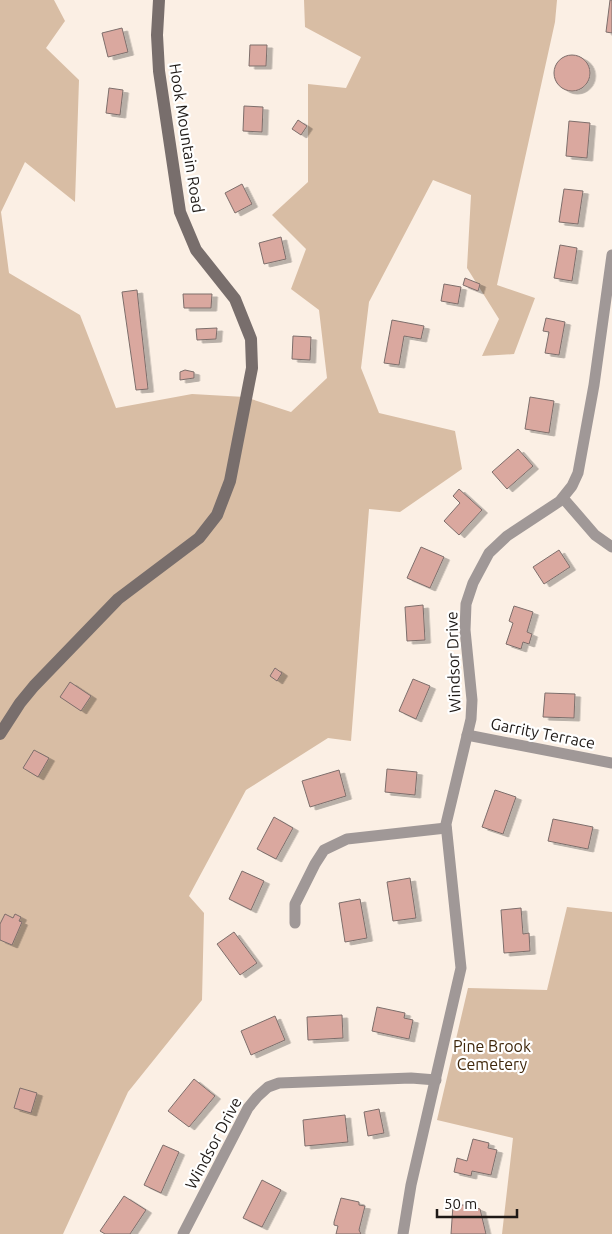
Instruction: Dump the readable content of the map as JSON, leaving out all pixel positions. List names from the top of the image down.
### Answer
{
  "streets": {
    "street": ["Hook Mountain Road", "Windsor Drive", "Garrity Terrace"]
  },
  "crossings": [
    ["Windsor Drive", "Garrity Terrace"]
  ],
  "parks": ["Pine Brook Cemetery"],
  "scale_bar": "50 m"
}
